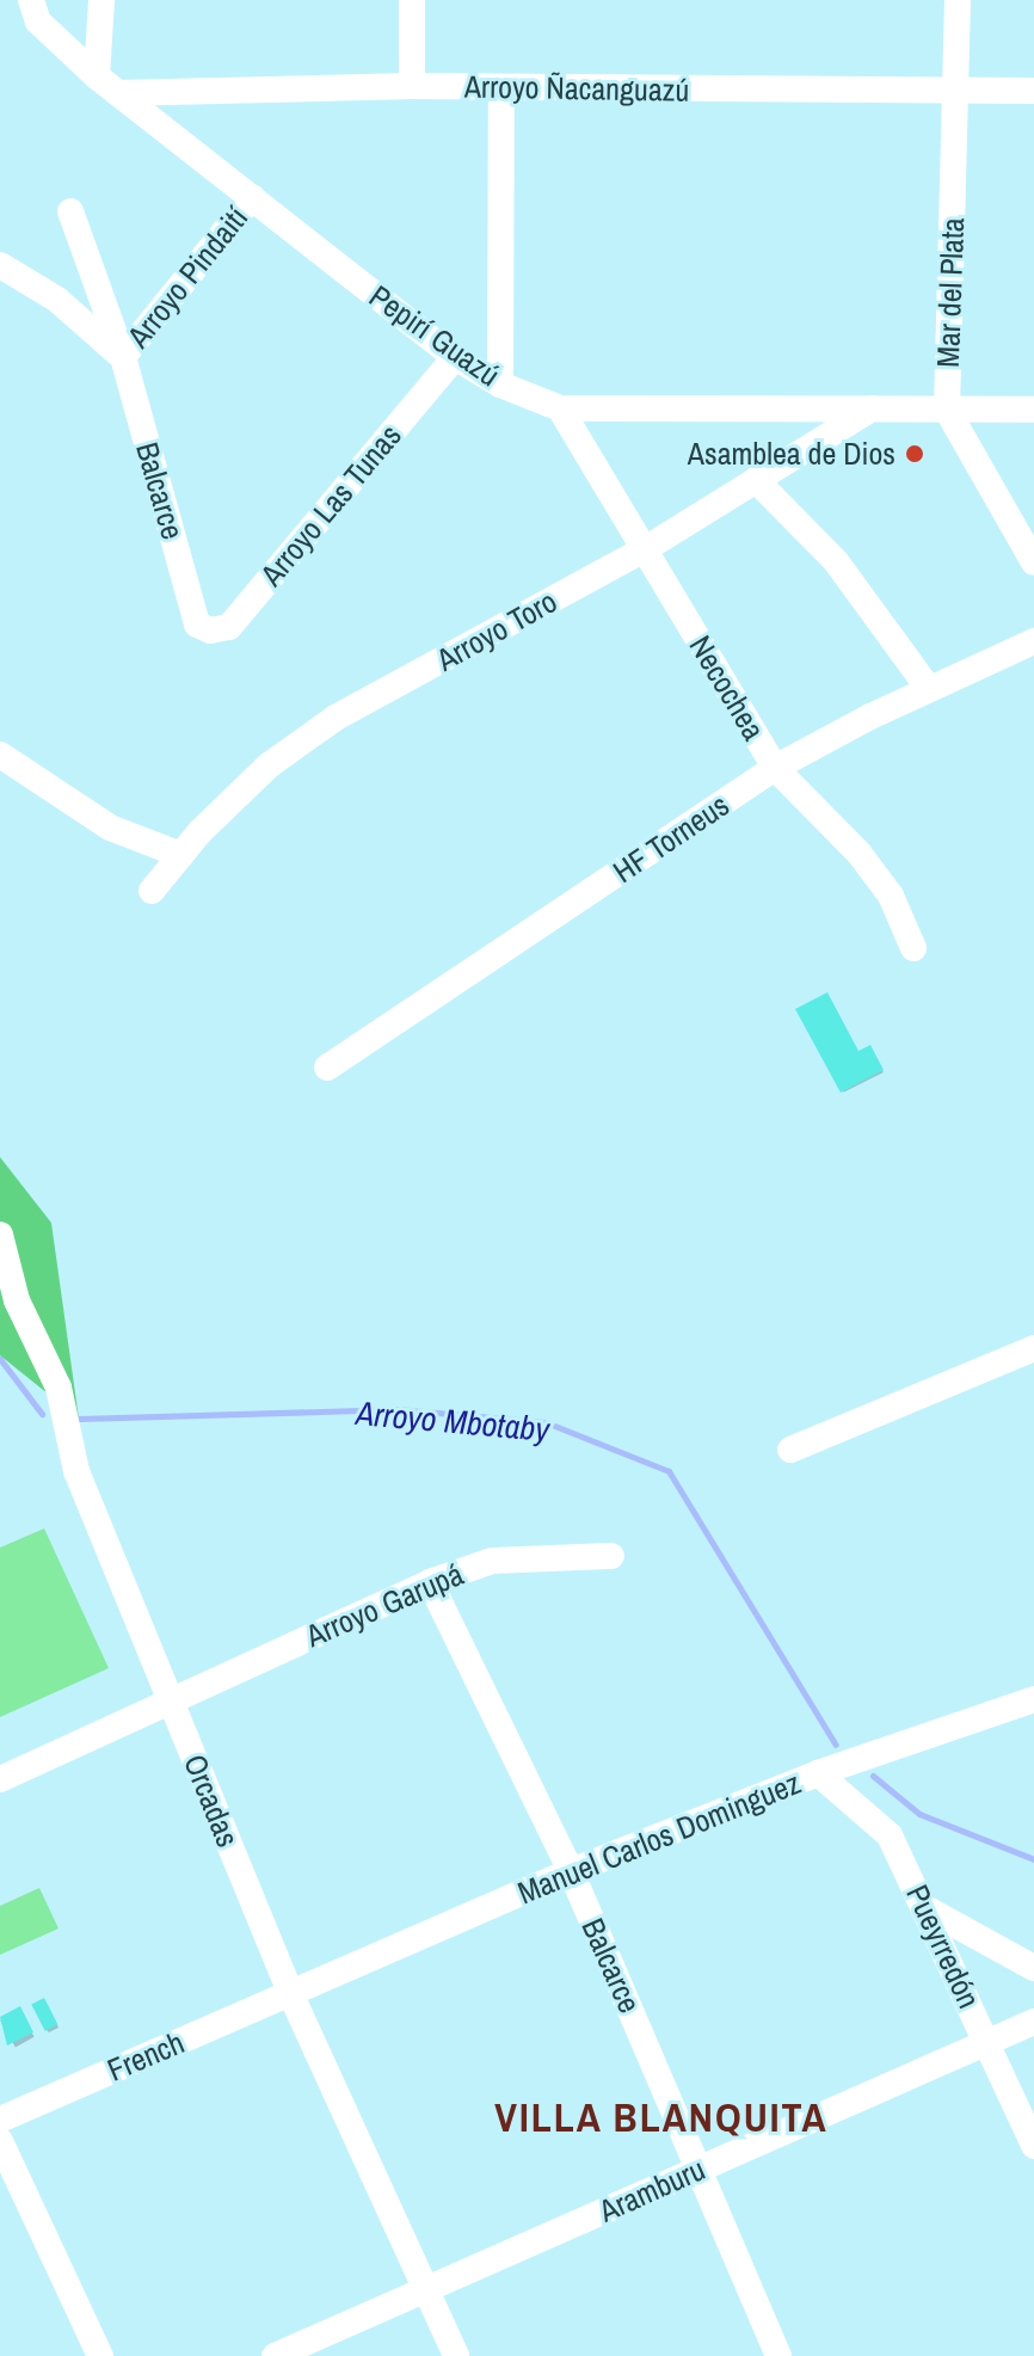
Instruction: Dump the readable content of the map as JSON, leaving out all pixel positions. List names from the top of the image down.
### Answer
{
  "streets": {
    "street": [
      "Arroyo Ñacanguazú",
      "Arroyo Pindaití",
      "Mar del Plata",
      "Pepirí Guazú",
      "Balcarce",
      "Arroyo Las Tunas",
      "Arroyo Toro",
      "Necochea",
      "HF Torneus",
      "Arroyo Garupá",
      "Orcadas",
      "Manuel Carlos Dominguez",
      "Pueyrredón",
      "French",
      "Aramburu"
    ]
  },
  "crossings": [
    ["Arroyo Ñacanguazú", "Mar del Plata"],
    ["Arroyo Ñacanguazú", "Pepirí Guazú"],
    ["Arroyo Pindaití", "Pepirí Guazú"],
    ["Arroyo Pindaití", "Balcarce"],
    ["Mar del Plata", "Pepirí Guazú"],
    ["Pepirí Guazú", "Arroyo Las Tunas"],
    ["Pepirí Guazú", "Arroyo Toro"],
    ["Pepirí Guazú", "Necochea"],
    ["Balcarce", "Arroyo Las Tunas"],
    ["Balcarce", "Arroyo Garupá"],
    ["Balcarce", "Manuel Carlos Dominguez"],
    ["Balcarce", "Aramburu"],
    ["Arroyo Toro", "Necochea"],
    ["Necochea", "HF Torneus"],
    ["Arroyo Garupá", "Orcadas"],
    ["Orcadas", "Manuel Carlos Dominguez"],
    ["Orcadas", "French"],
    ["Orcadas", "Aramburu"],
    ["Manuel Carlos Dominguez", "Pueyrredón"],
    ["Manuel Carlos Dominguez", "French"],
    ["Pueyrredón", "Aramburu"]
  ],
  "districts": ["VILLA BLANQUITA"],
  "water": ["Arroyo Mbotaby"],
  "places": ["Asamblea de Dios"]
}
